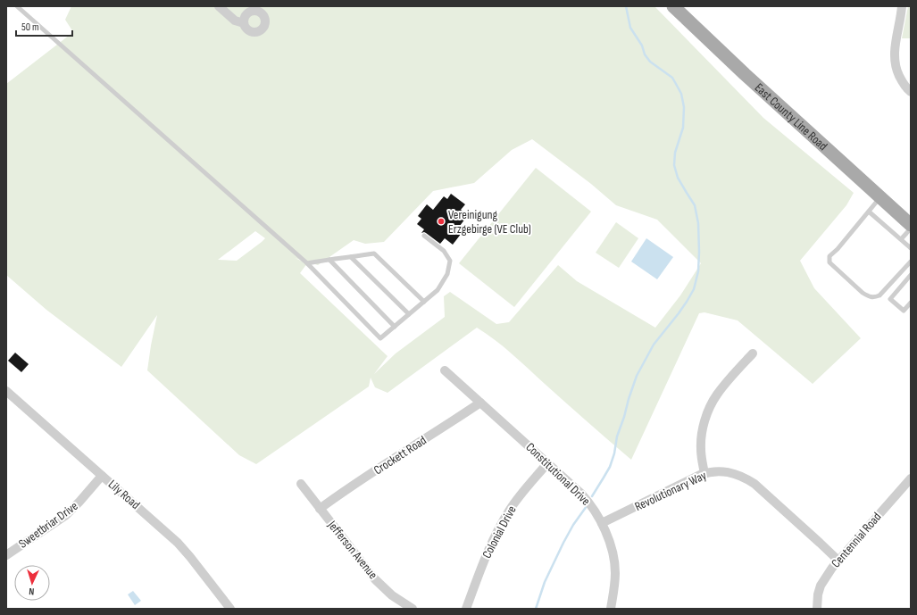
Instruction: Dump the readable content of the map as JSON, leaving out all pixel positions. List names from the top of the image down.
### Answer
{
  "streets": {
    "main road": ["East County Line Road"],
    "street": [
      "Crockett Road",
      "Constitutional Drive",
      "Revolutionary Way",
      "Lily Road",
      "Sweetbriar Drive",
      "Colonial Drive",
      "Centennial Road",
      "Jefferson Avenue"
    ]
  },
  "crossings": [
    ["Crockett Road", "Constitutional Drive"],
    ["Crockett Road", "Jefferson Avenue"],
    ["Constitutional Drive", "Revolutionary Way"],
    ["Constitutional Drive", "Colonial Drive"],
    ["Revolutionary Way", "Centennial Road"],
    ["Lily Road", "Sweetbriar Drive"]
  ],
  "places": ["Vereinigung Erzgebirge (VE Club)"],
  "scale_bar": "50 m",
  "north": "bottom"
}
